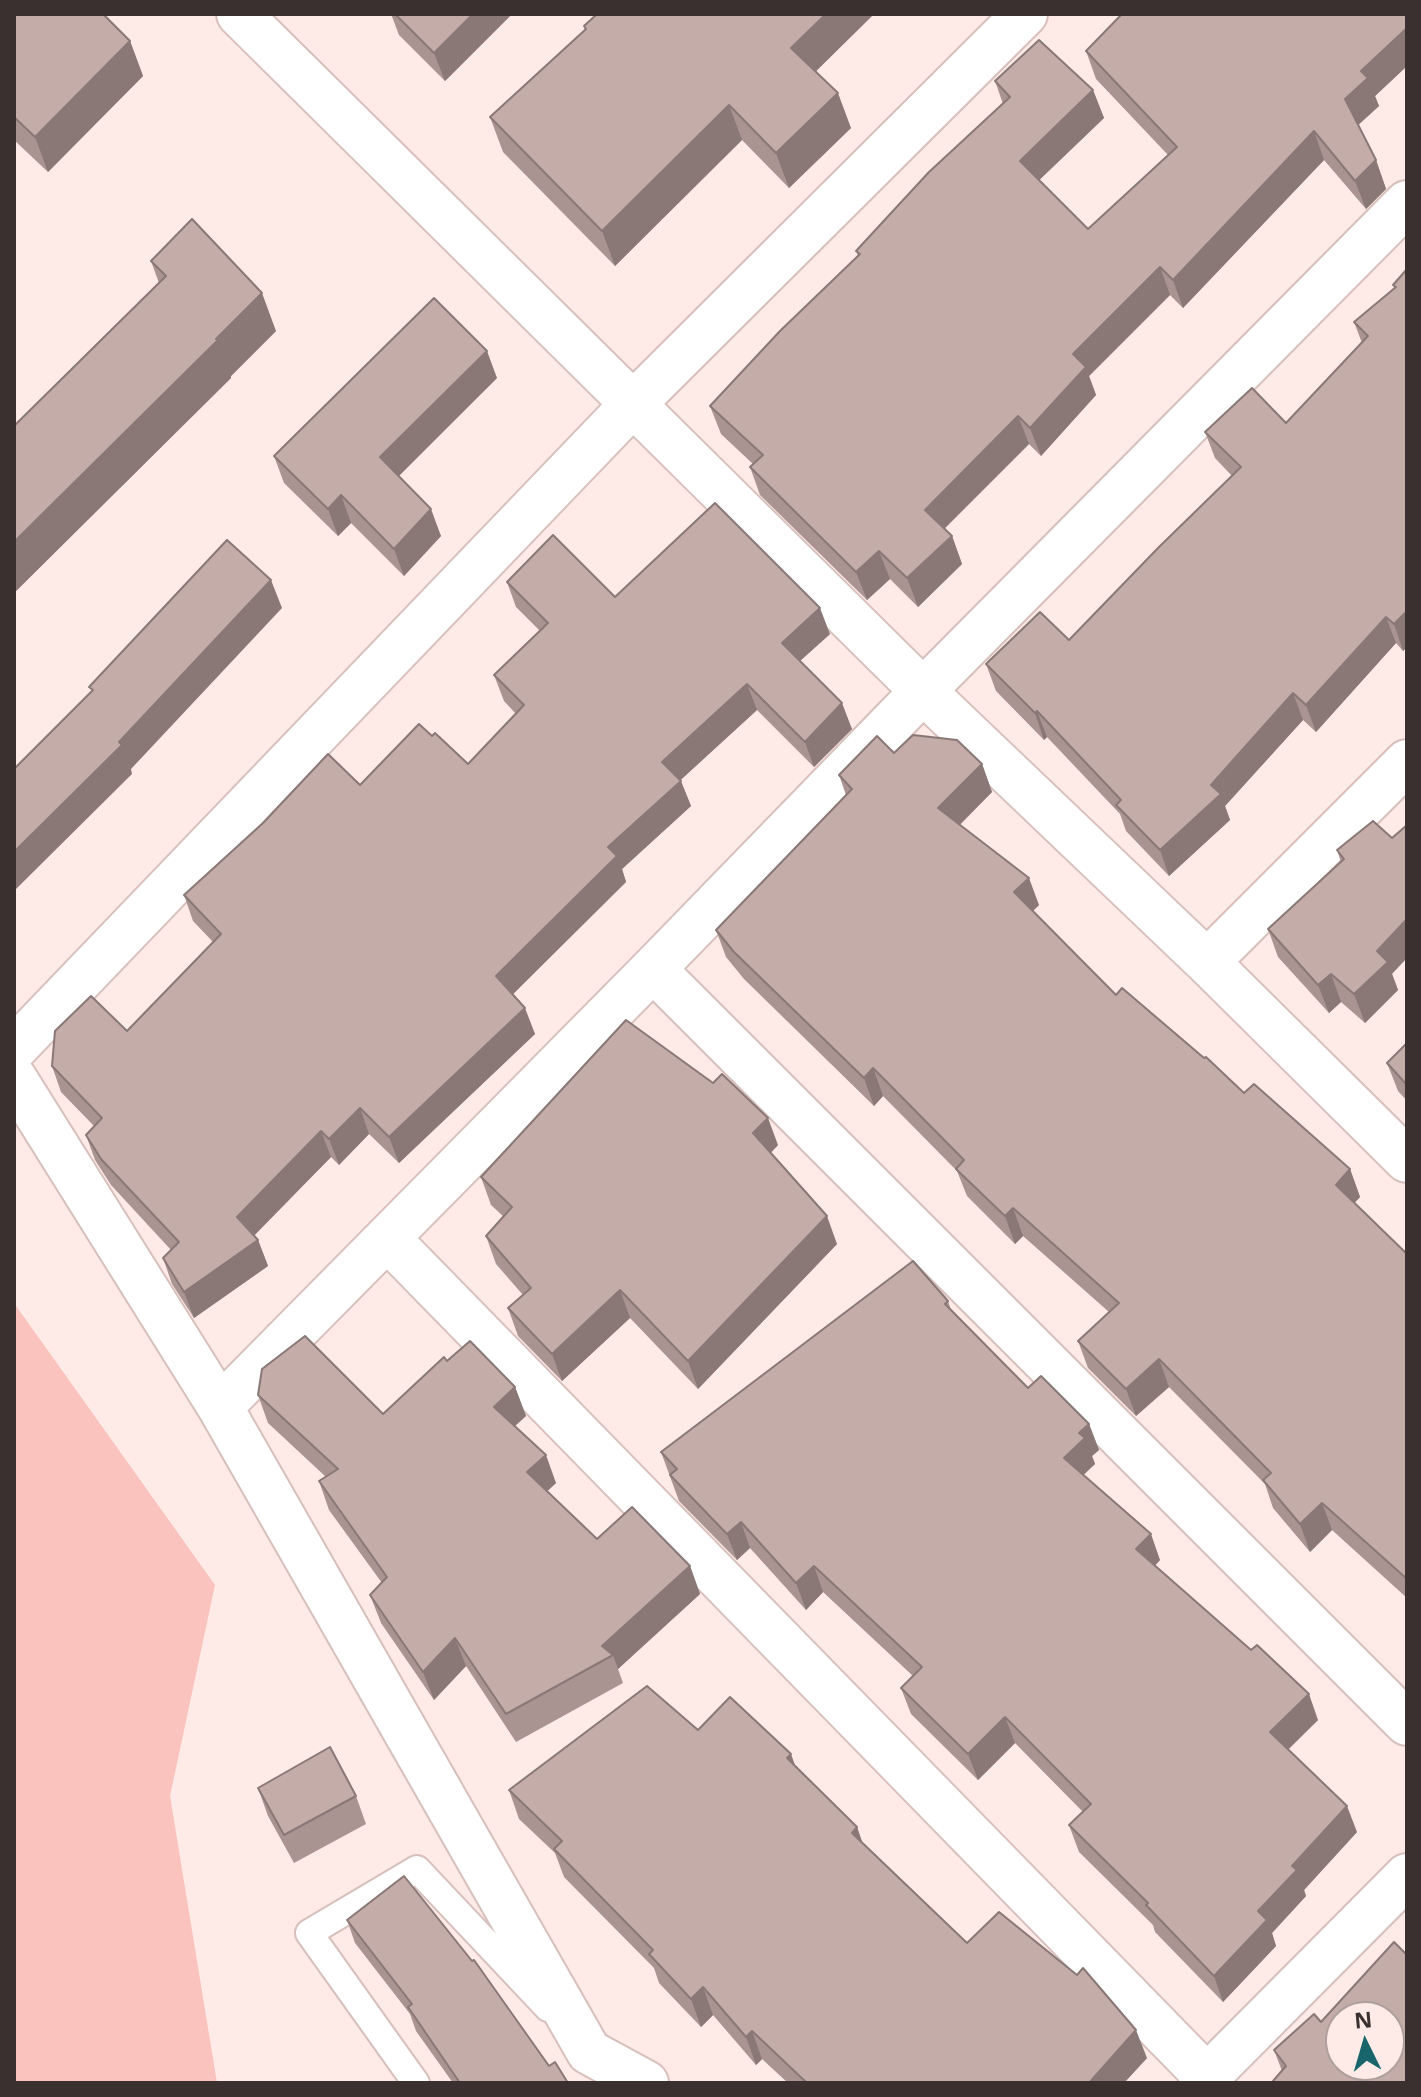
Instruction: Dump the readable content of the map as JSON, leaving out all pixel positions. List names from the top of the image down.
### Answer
{
  "north": "top"
}
